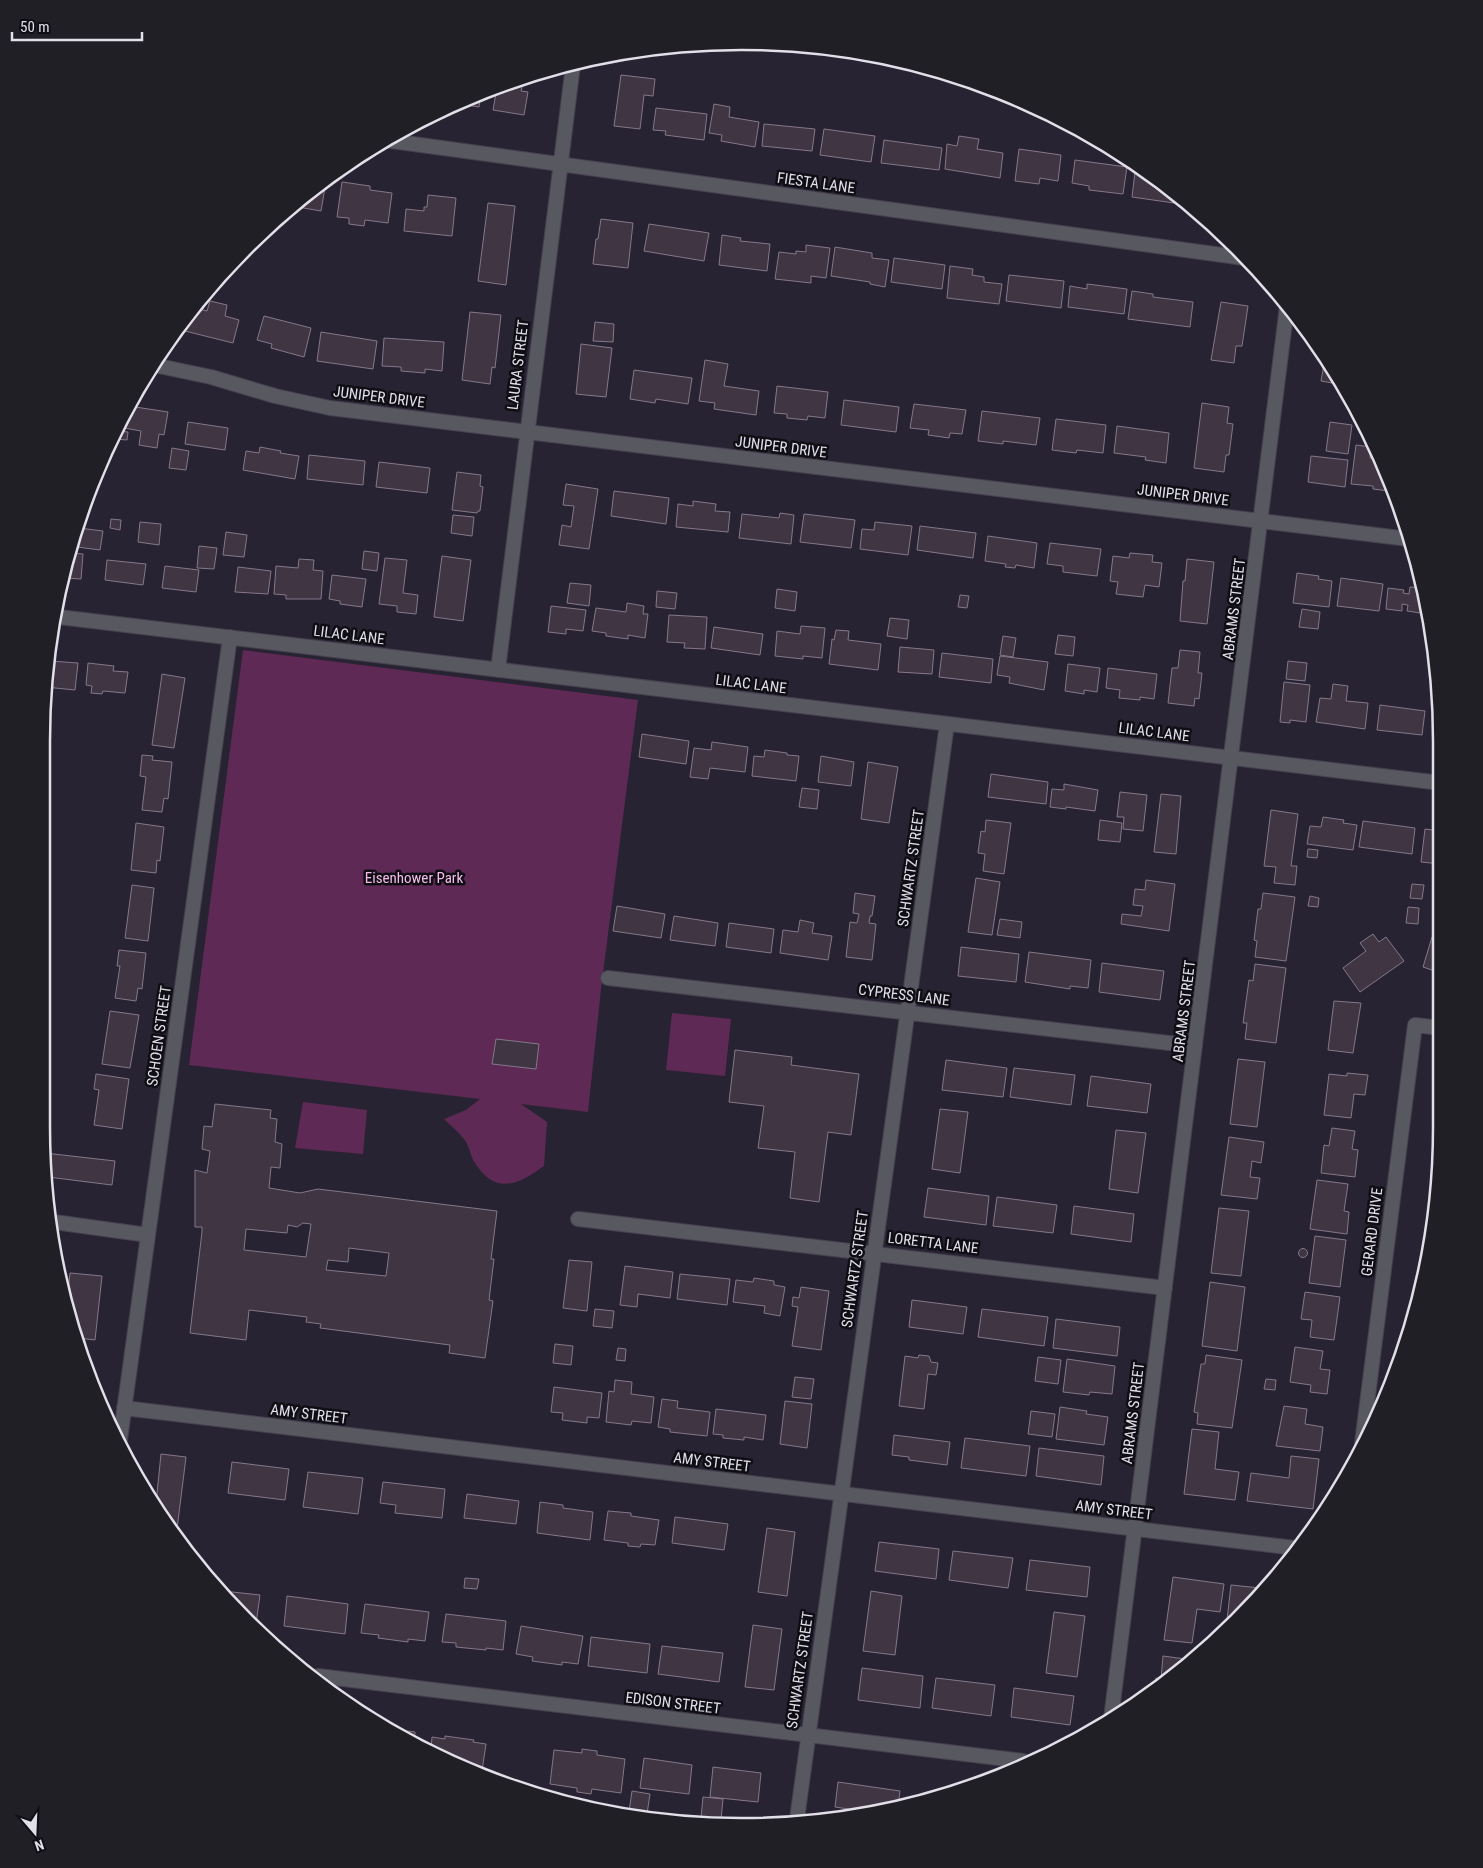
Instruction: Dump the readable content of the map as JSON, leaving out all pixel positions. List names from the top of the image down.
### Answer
{
  "streets": {
    "street": [
      "FIESTA LANE",
      "LAURA STREET",
      "JUNIPER DRIVE",
      "ABRAMS STREET",
      "LILAC LANE",
      "SCHWARTZ STREET",
      "CYPRESS LANE",
      "SCHOEN STREET",
      "GERARD DRIVE",
      "LORETTA LANE",
      "AMY STREET",
      "EDISON STREET"
    ]
  },
  "crossings": [
    ["FIESTA LANE", "LAURA STREET"],
    ["LAURA STREET", "JUNIPER DRIVE"],
    ["LAURA STREET", "LILAC LANE"],
    ["JUNIPER DRIVE", "ABRAMS STREET"],
    ["ABRAMS STREET", "LILAC LANE"],
    ["ABRAMS STREET", "CYPRESS LANE"],
    ["ABRAMS STREET", "LORETTA LANE"],
    ["ABRAMS STREET", "AMY STREET"],
    ["LILAC LANE", "SCHWARTZ STREET"],
    ["LILAC LANE", "SCHOEN STREET"],
    ["SCHWARTZ STREET", "CYPRESS LANE"],
    ["SCHWARTZ STREET", "LORETTA LANE"],
    ["SCHWARTZ STREET", "AMY STREET"],
    ["SCHWARTZ STREET", "EDISON STREET"],
    ["SCHOEN STREET", "AMY STREET"]
  ],
  "parks": ["Eisenhower Park"],
  "scale_bar": "50 m",
  "north": "bottom"
}
